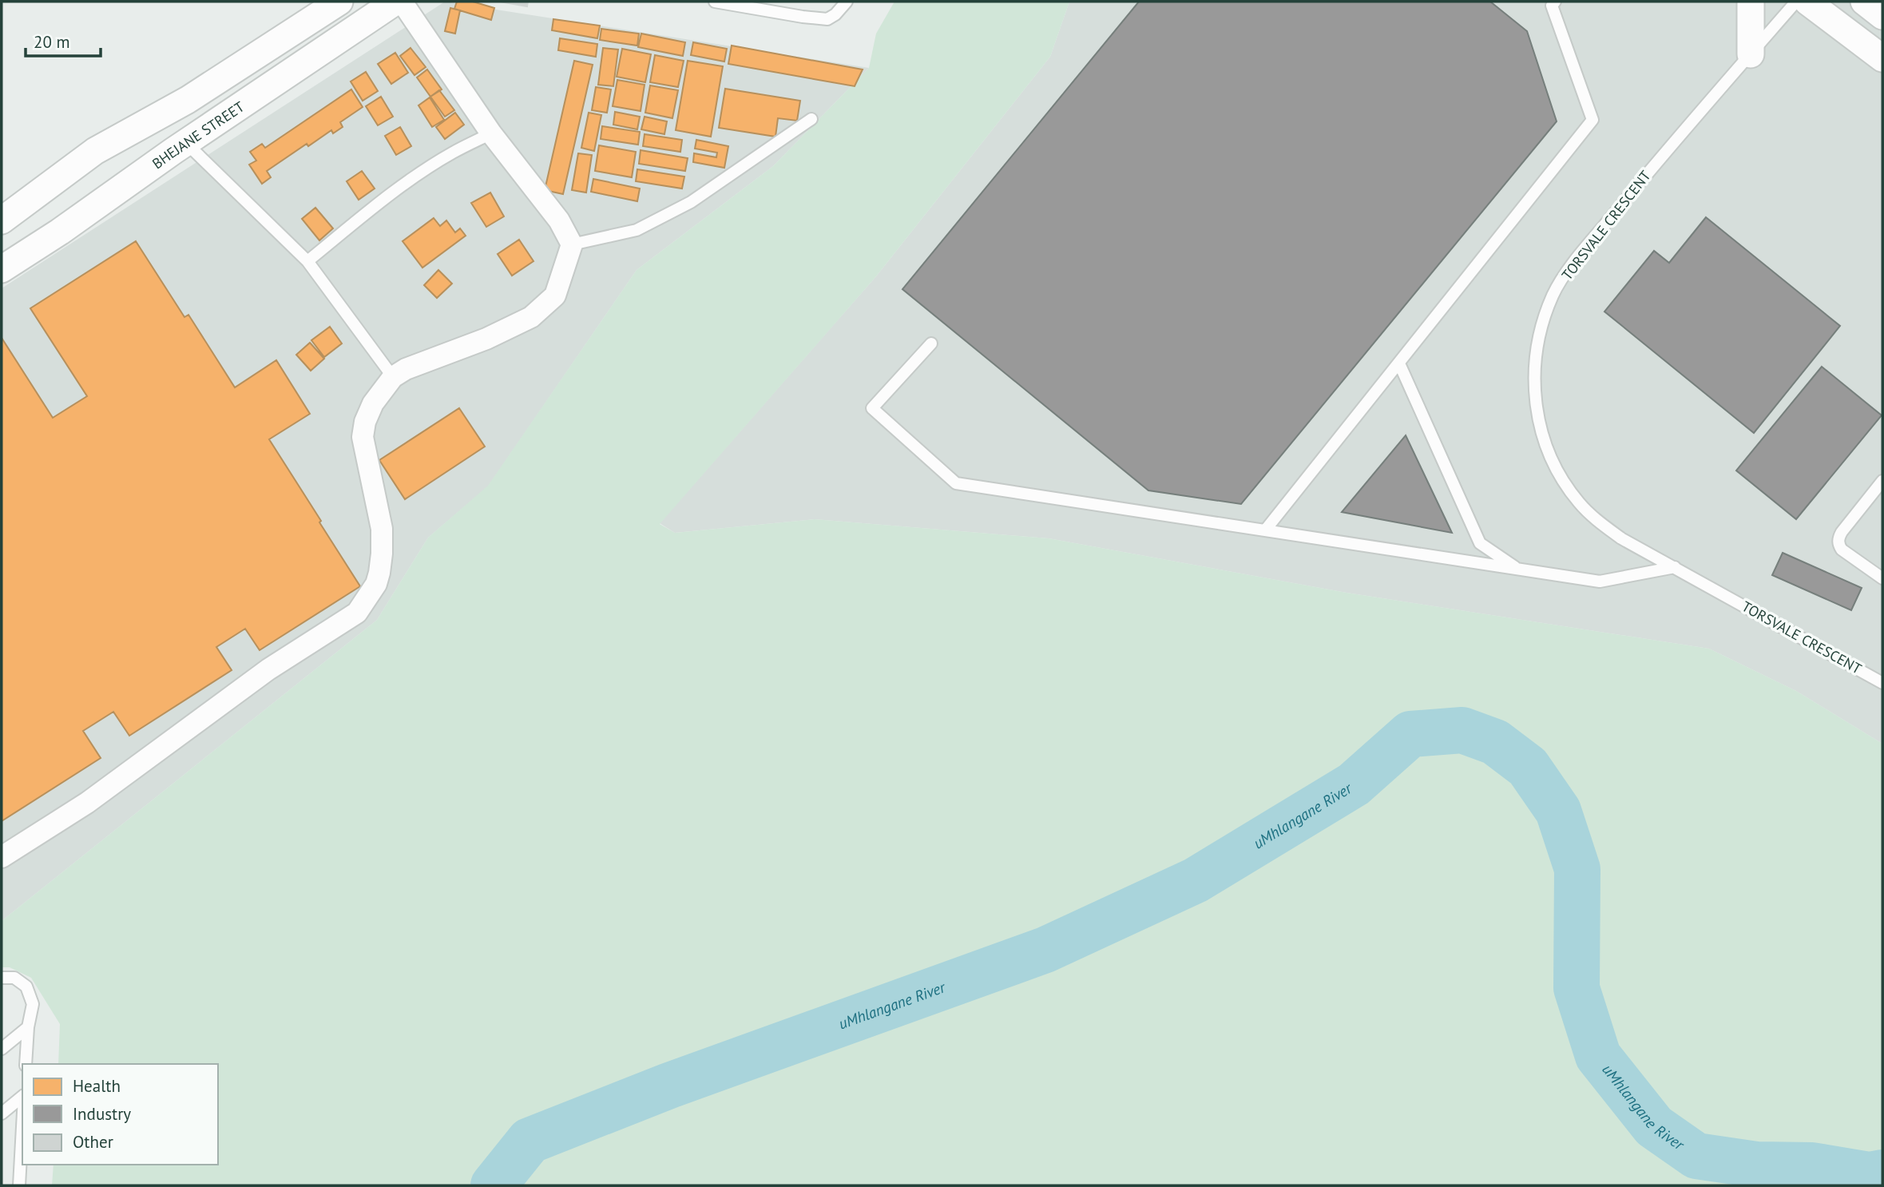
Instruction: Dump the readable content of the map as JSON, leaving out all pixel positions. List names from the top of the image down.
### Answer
{
  "streets": {
    "street": ["BHEJANE STREET"],
    "lane": ["TORSVALE CRESCENT"]
  },
  "water": ["uMhlangane River"],
  "legend": ["Health", "Industry", "Other"],
  "scale_bar": "20 m"
}
